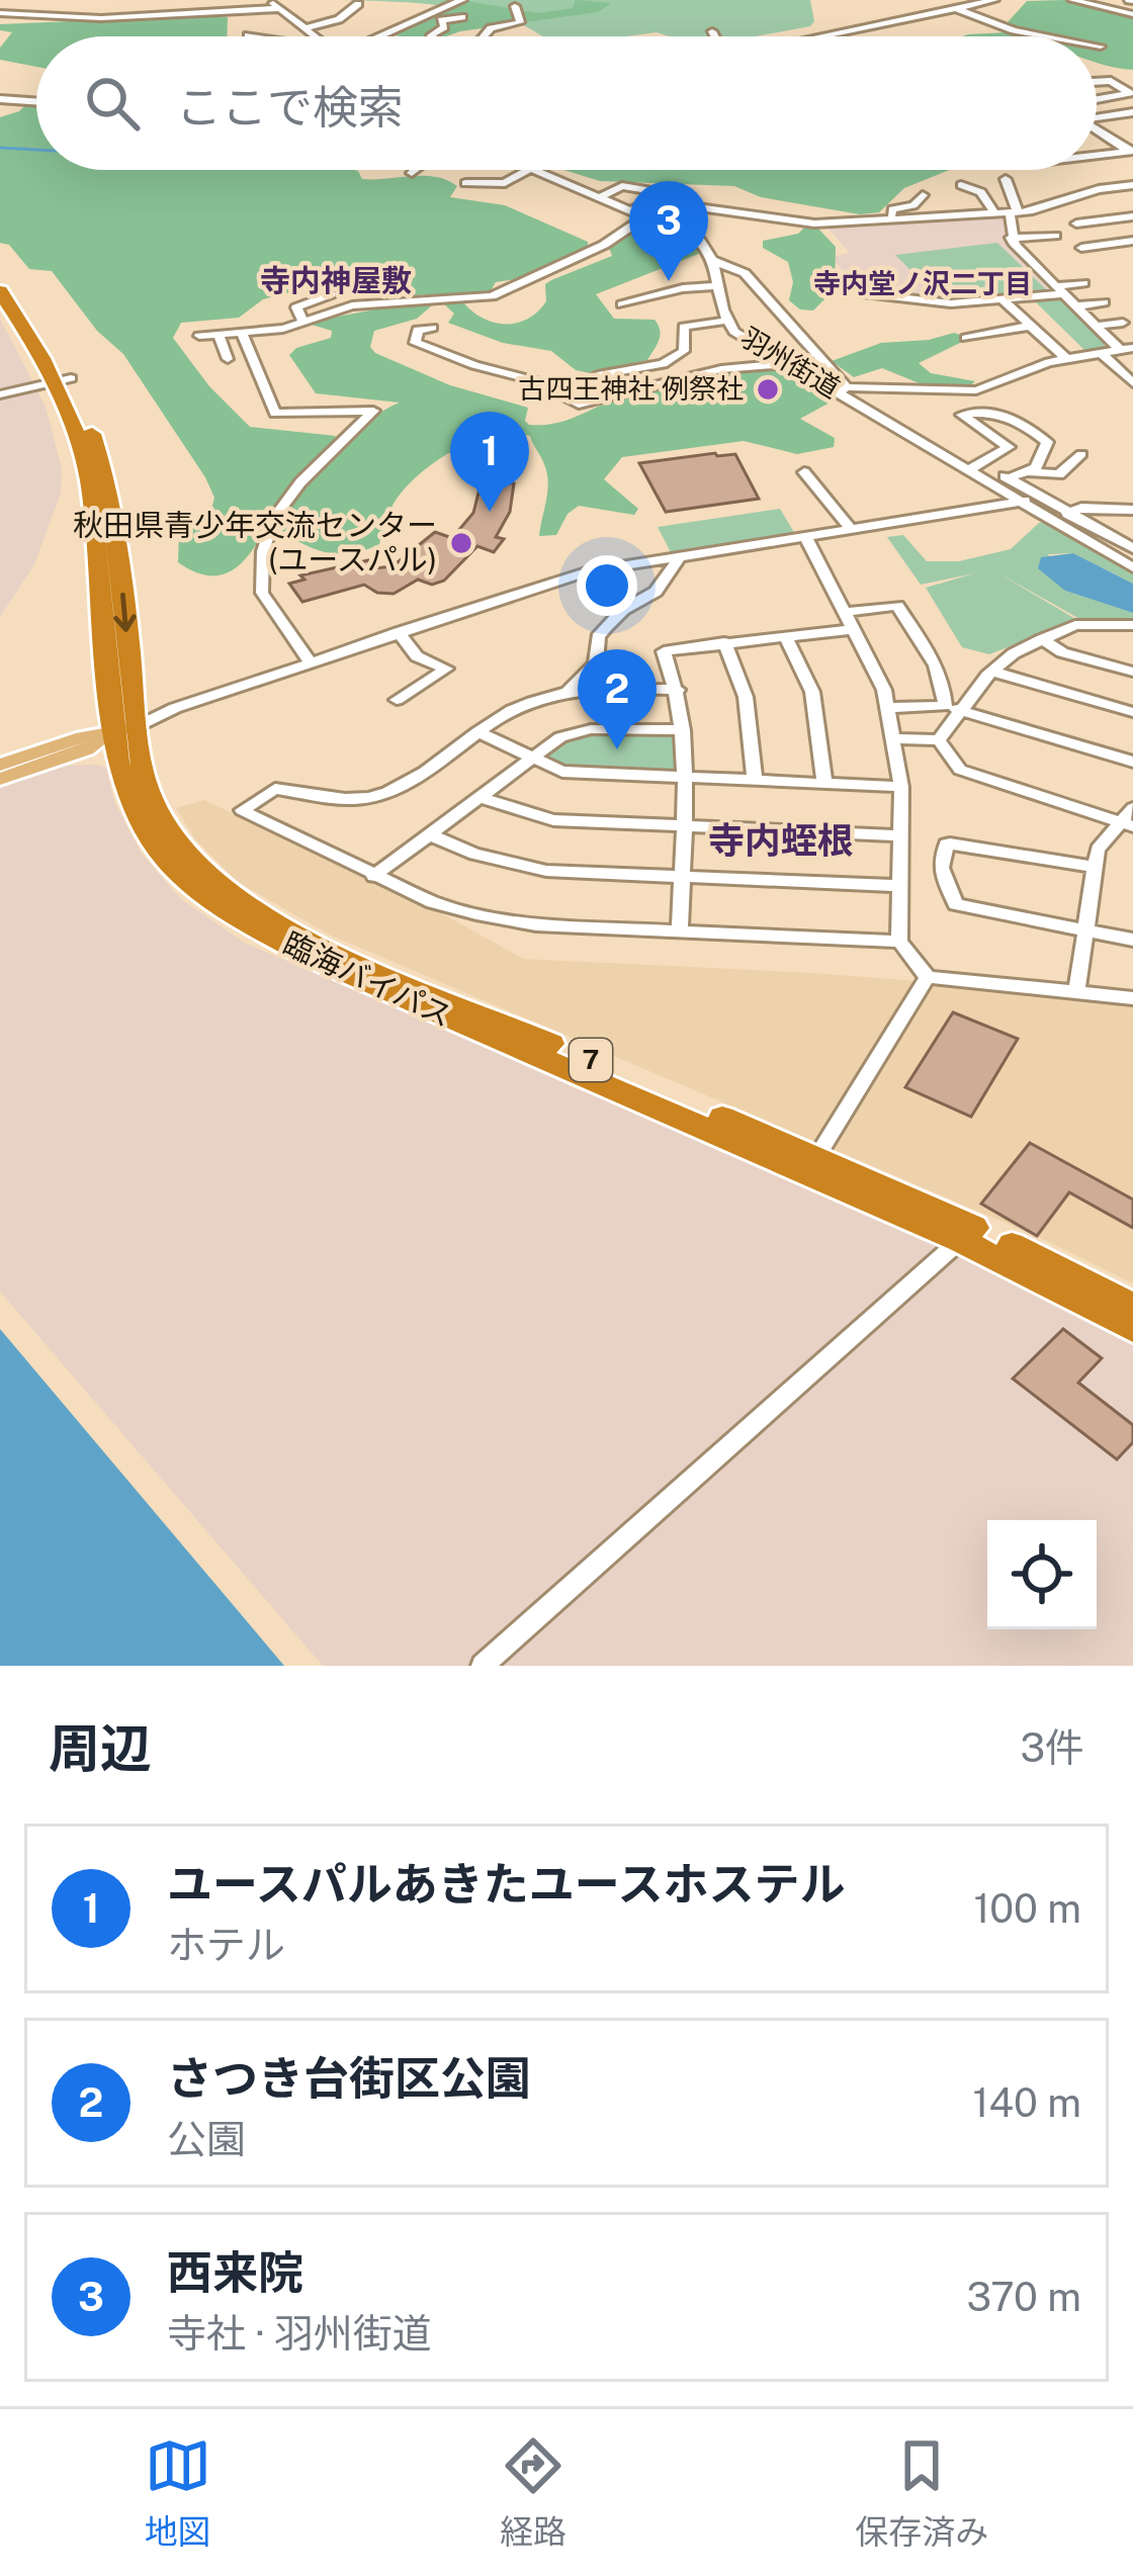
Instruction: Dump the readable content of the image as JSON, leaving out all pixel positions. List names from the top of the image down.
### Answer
{
  "streets": {
    "highway": ["臨海バイパス", "7"],
    "street": ["羽州街道"]
  },
  "districts": ["寺内神屋敷", "寺内堂ノ沢二丁目", "寺内蛭根"],
  "places": ["古四王神社 例祭社", "秋田県青少年交流センター (ユースパル)"],
  "page": {
    "search": "ここで検索",
    "pins": ["3", "1", "2"],
    "heading": ["周辺", "3件"],
    "list": [
      {
        "mark": "1",
        "name": "ユースパルあきたユースホステル",
        "note": "ホテル",
        "value": "100 m"
      },
      {
        "mark": "2",
        "name": "さつき台街区公園",
        "note": "公園",
        "value": "140 m"
      },
      {
        "mark": "3",
        "name": "西来院",
        "note": "寺社 · 羽州街道",
        "value": "370 m"
      }
    ],
    "nav": ["地図", "経路", "保存済み"]
  }
}
